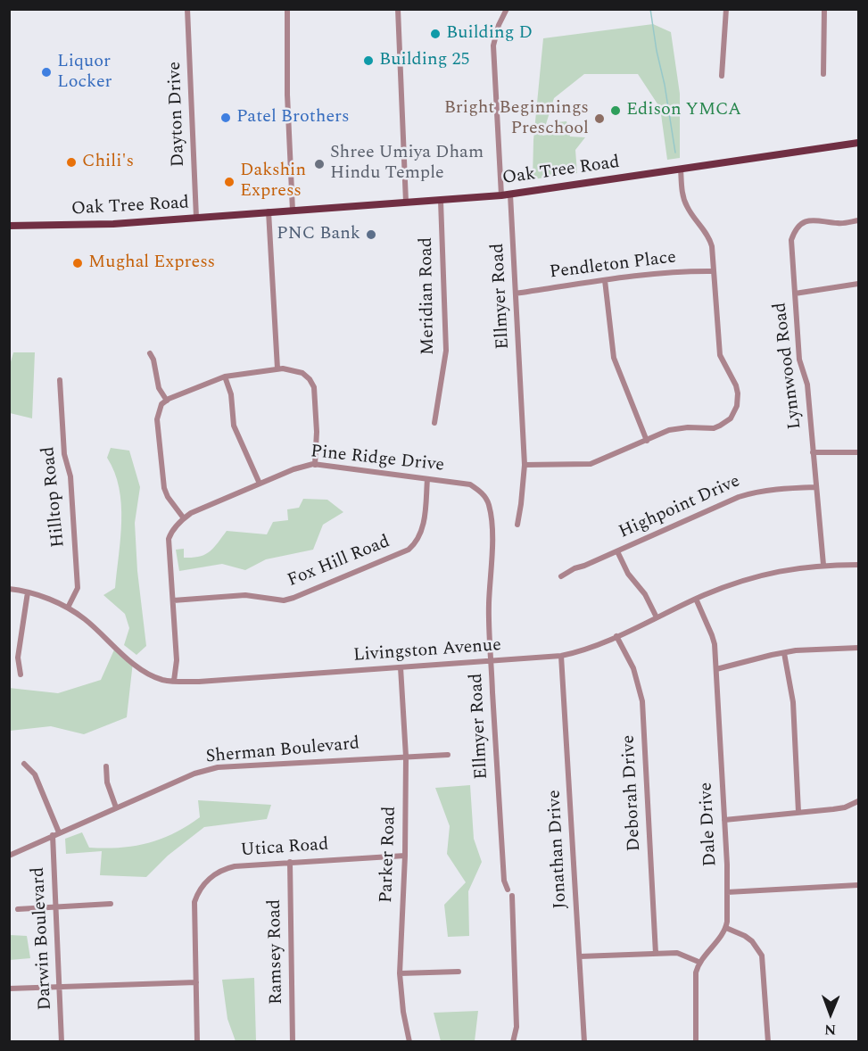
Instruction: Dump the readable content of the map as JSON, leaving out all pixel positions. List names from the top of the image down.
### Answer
{
  "streets": {
    "main road": ["Oak Tree Road"],
    "street": [
      "Dayton Drive",
      "Pendleton Place",
      "Meridian Road",
      "Ellmyer Road",
      "Lynnwood Road",
      "Pine Ridge Drive",
      "Hilltop Road",
      "Highpoint Drive",
      "Fox Hill Road",
      "Livingston Avenue",
      "Sherman Boulevard",
      "Deborah Drive",
      "Dale Drive",
      "Utica Road",
      "Jonathan Drive",
      "Parker Road",
      "Darwin Boulevard",
      "Ramsey Road"
    ]
  },
  "crossings": [
    ["Dayton Drive", "Oak Tree Road"],
    ["Oak Tree Road", "Meridian Road"],
    ["Oak Tree Road", "Ellmyer Road"],
    ["Pendleton Place", "Ellmyer Road"],
    ["Ellmyer Road", "Pine Ridge Drive"],
    ["Ellmyer Road", "Livingston Avenue"],
    ["Lynnwood Road", "Highpoint Drive"],
    ["Lynnwood Road", "Livingston Avenue"],
    ["Pine Ridge Drive", "Fox Hill Road"],
    ["Pine Ridge Drive", "Livingston Avenue"],
    ["Hilltop Road", "Livingston Avenue"],
    ["Livingston Avenue", "Deborah Drive"],
    ["Livingston Avenue", "Dale Drive"],
    ["Livingston Avenue", "Jonathan Drive"],
    ["Livingston Avenue", "Parker Road"],
    ["Sherman Boulevard", "Parker Road"],
    ["Sherman Boulevard", "Darwin Boulevard"],
    ["Utica Road", "Parker Road"],
    ["Utica Road", "Ramsey Road"]
  ],
  "places": [
    "Building D",
    "Building 25",
    "Liquor Locker",
    "Edison YMCA",
    "Patel Brothers",
    "Bright Beginnings Preschool",
    "Chili's",
    "Shree Umiya Dham Hindu Temple",
    "Dakshin Express",
    "PNC Bank",
    "Mughal Express"
  ],
  "north": "bottom"
}
